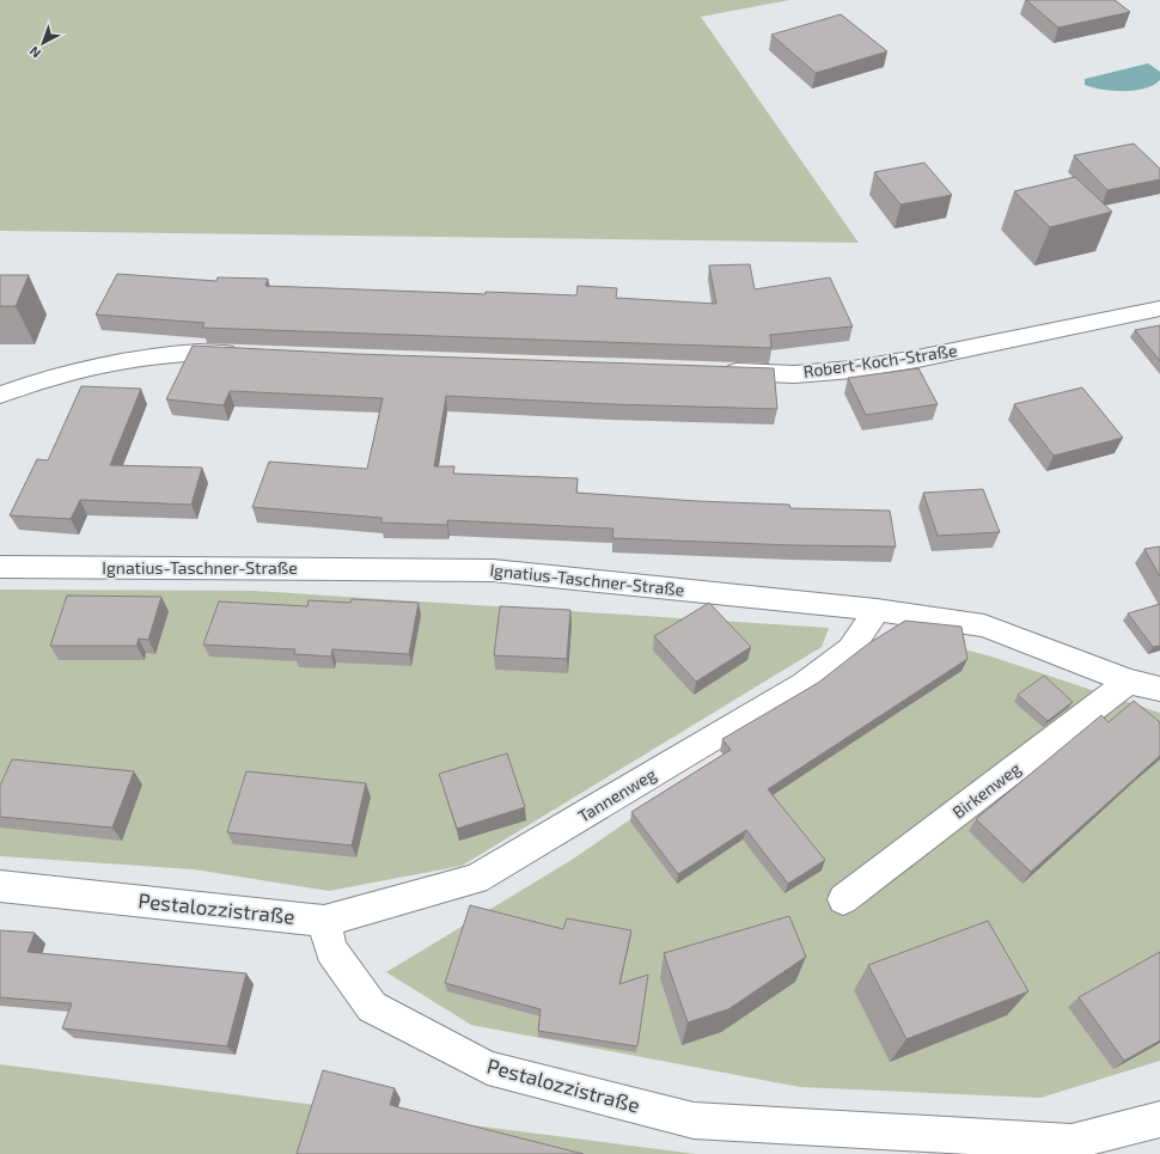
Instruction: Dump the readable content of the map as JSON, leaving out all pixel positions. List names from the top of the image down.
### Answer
{
  "streets": {
    "street": [
      "Robert-Koch-Straße",
      "Ignatius-Taschner-Straße",
      "Birkenweg",
      "Tannenweg",
      "Pestalozzistraße"
    ]
  },
  "crossings": [
    ["Ignatius-Taschner-Straße", "Birkenweg"],
    ["Ignatius-Taschner-Straße", "Tannenweg"],
    ["Tannenweg", "Pestalozzistraße"]
  ],
  "north": "bottom left"
}
